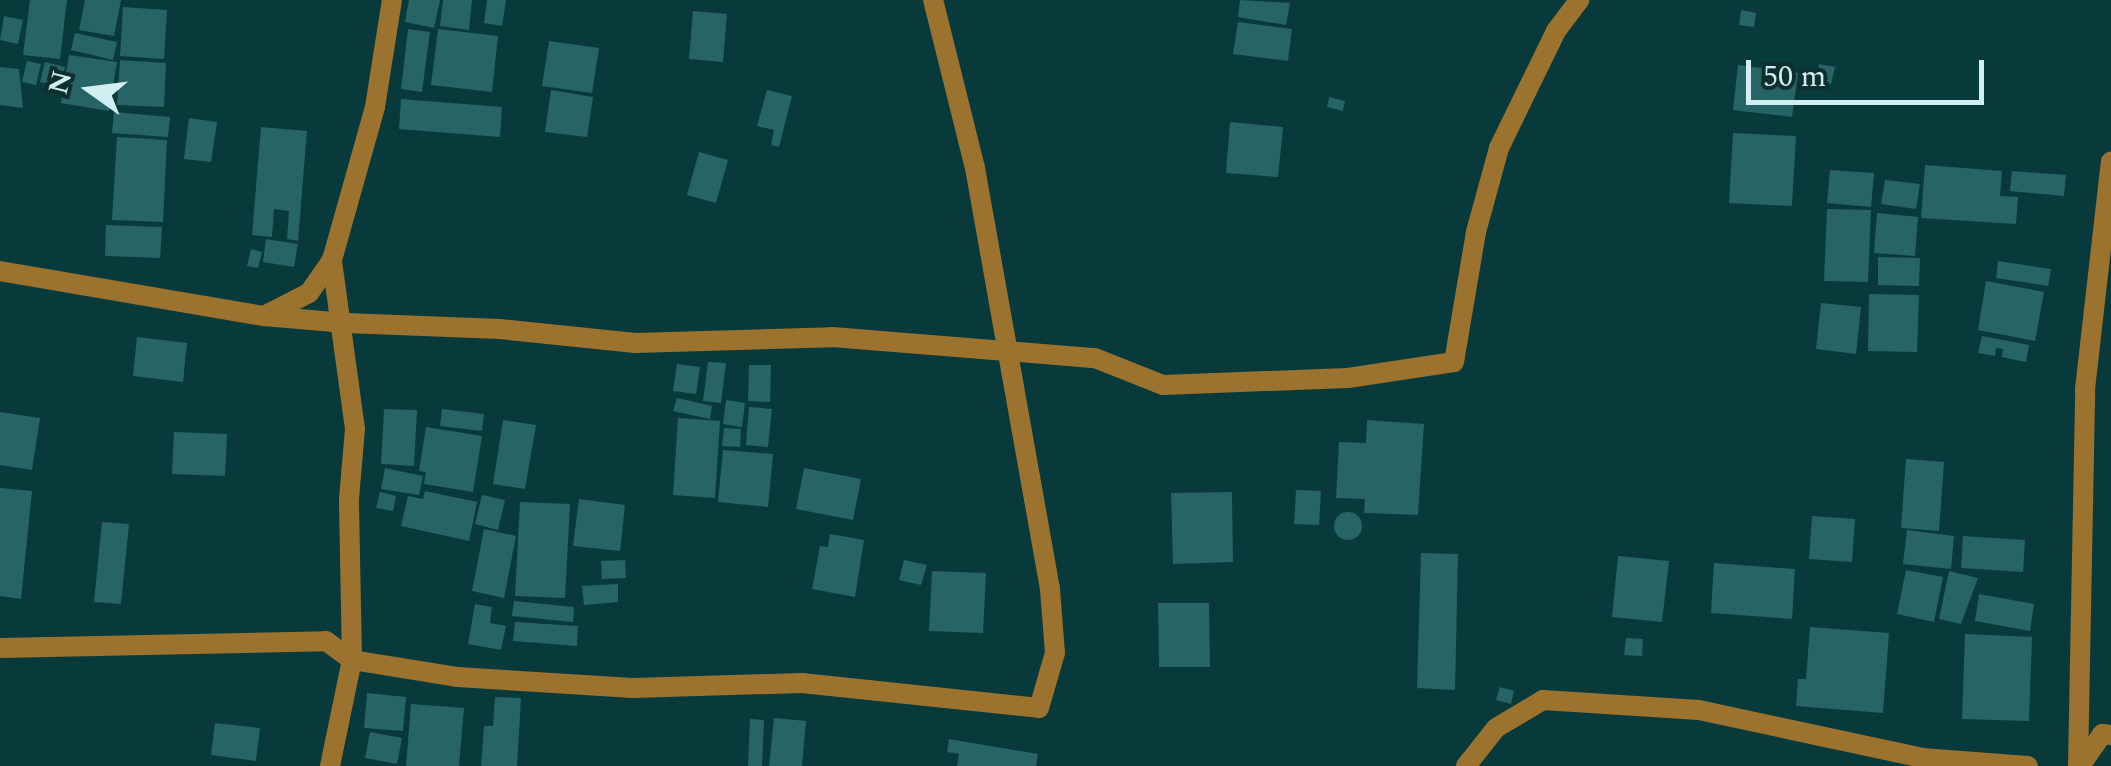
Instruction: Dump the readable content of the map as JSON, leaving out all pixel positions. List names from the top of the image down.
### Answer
{
  "scale_bar": "50 m",
  "north": "left"
}
